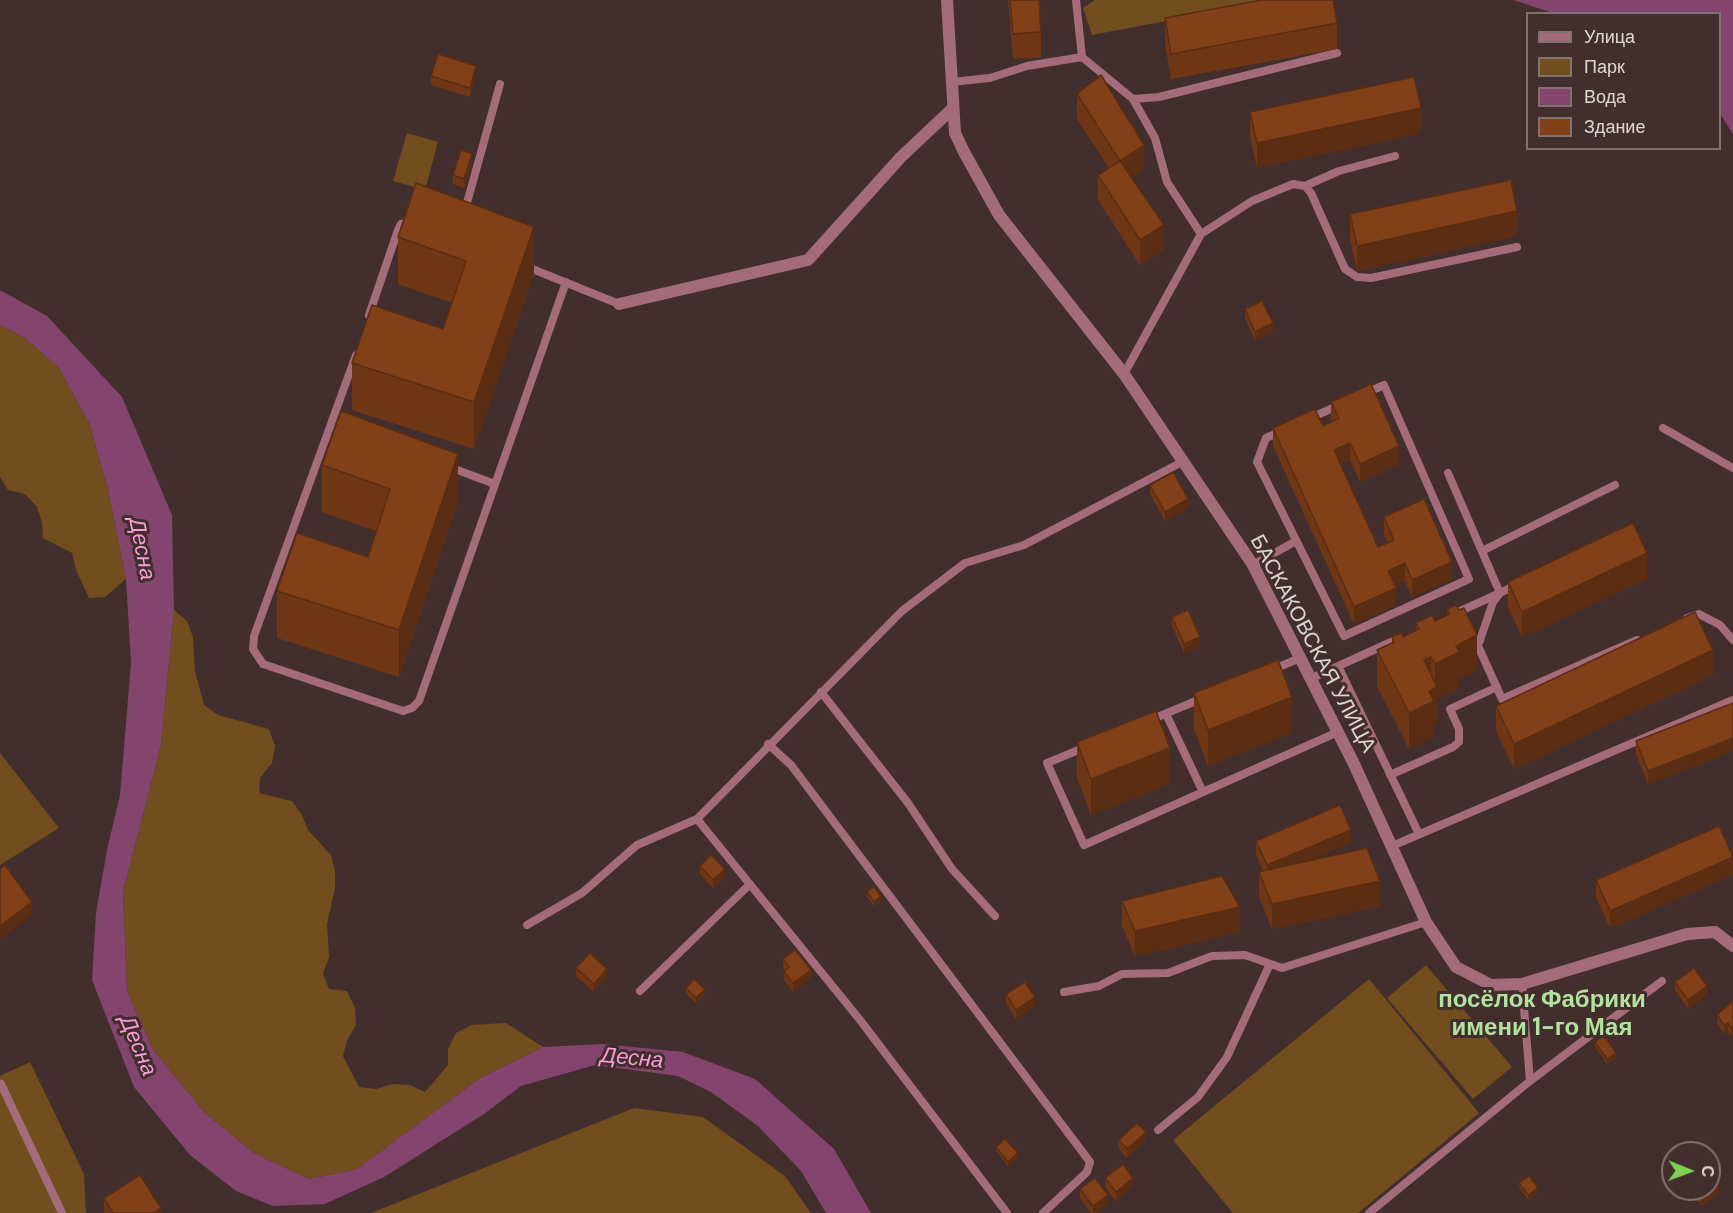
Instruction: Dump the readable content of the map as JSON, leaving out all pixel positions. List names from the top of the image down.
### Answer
{
  "streets": {
    "street": ["БАСКАКОВСКАЯ УЛИЦА"]
  },
  "districts": ["посёлок Фабрики имени 1-го Мая"],
  "water": ["Десна"],
  "legend": [
    "Улица",
    "Парк",
    "Вода",
    "Здание"
  ],
  "north": "right"
}
